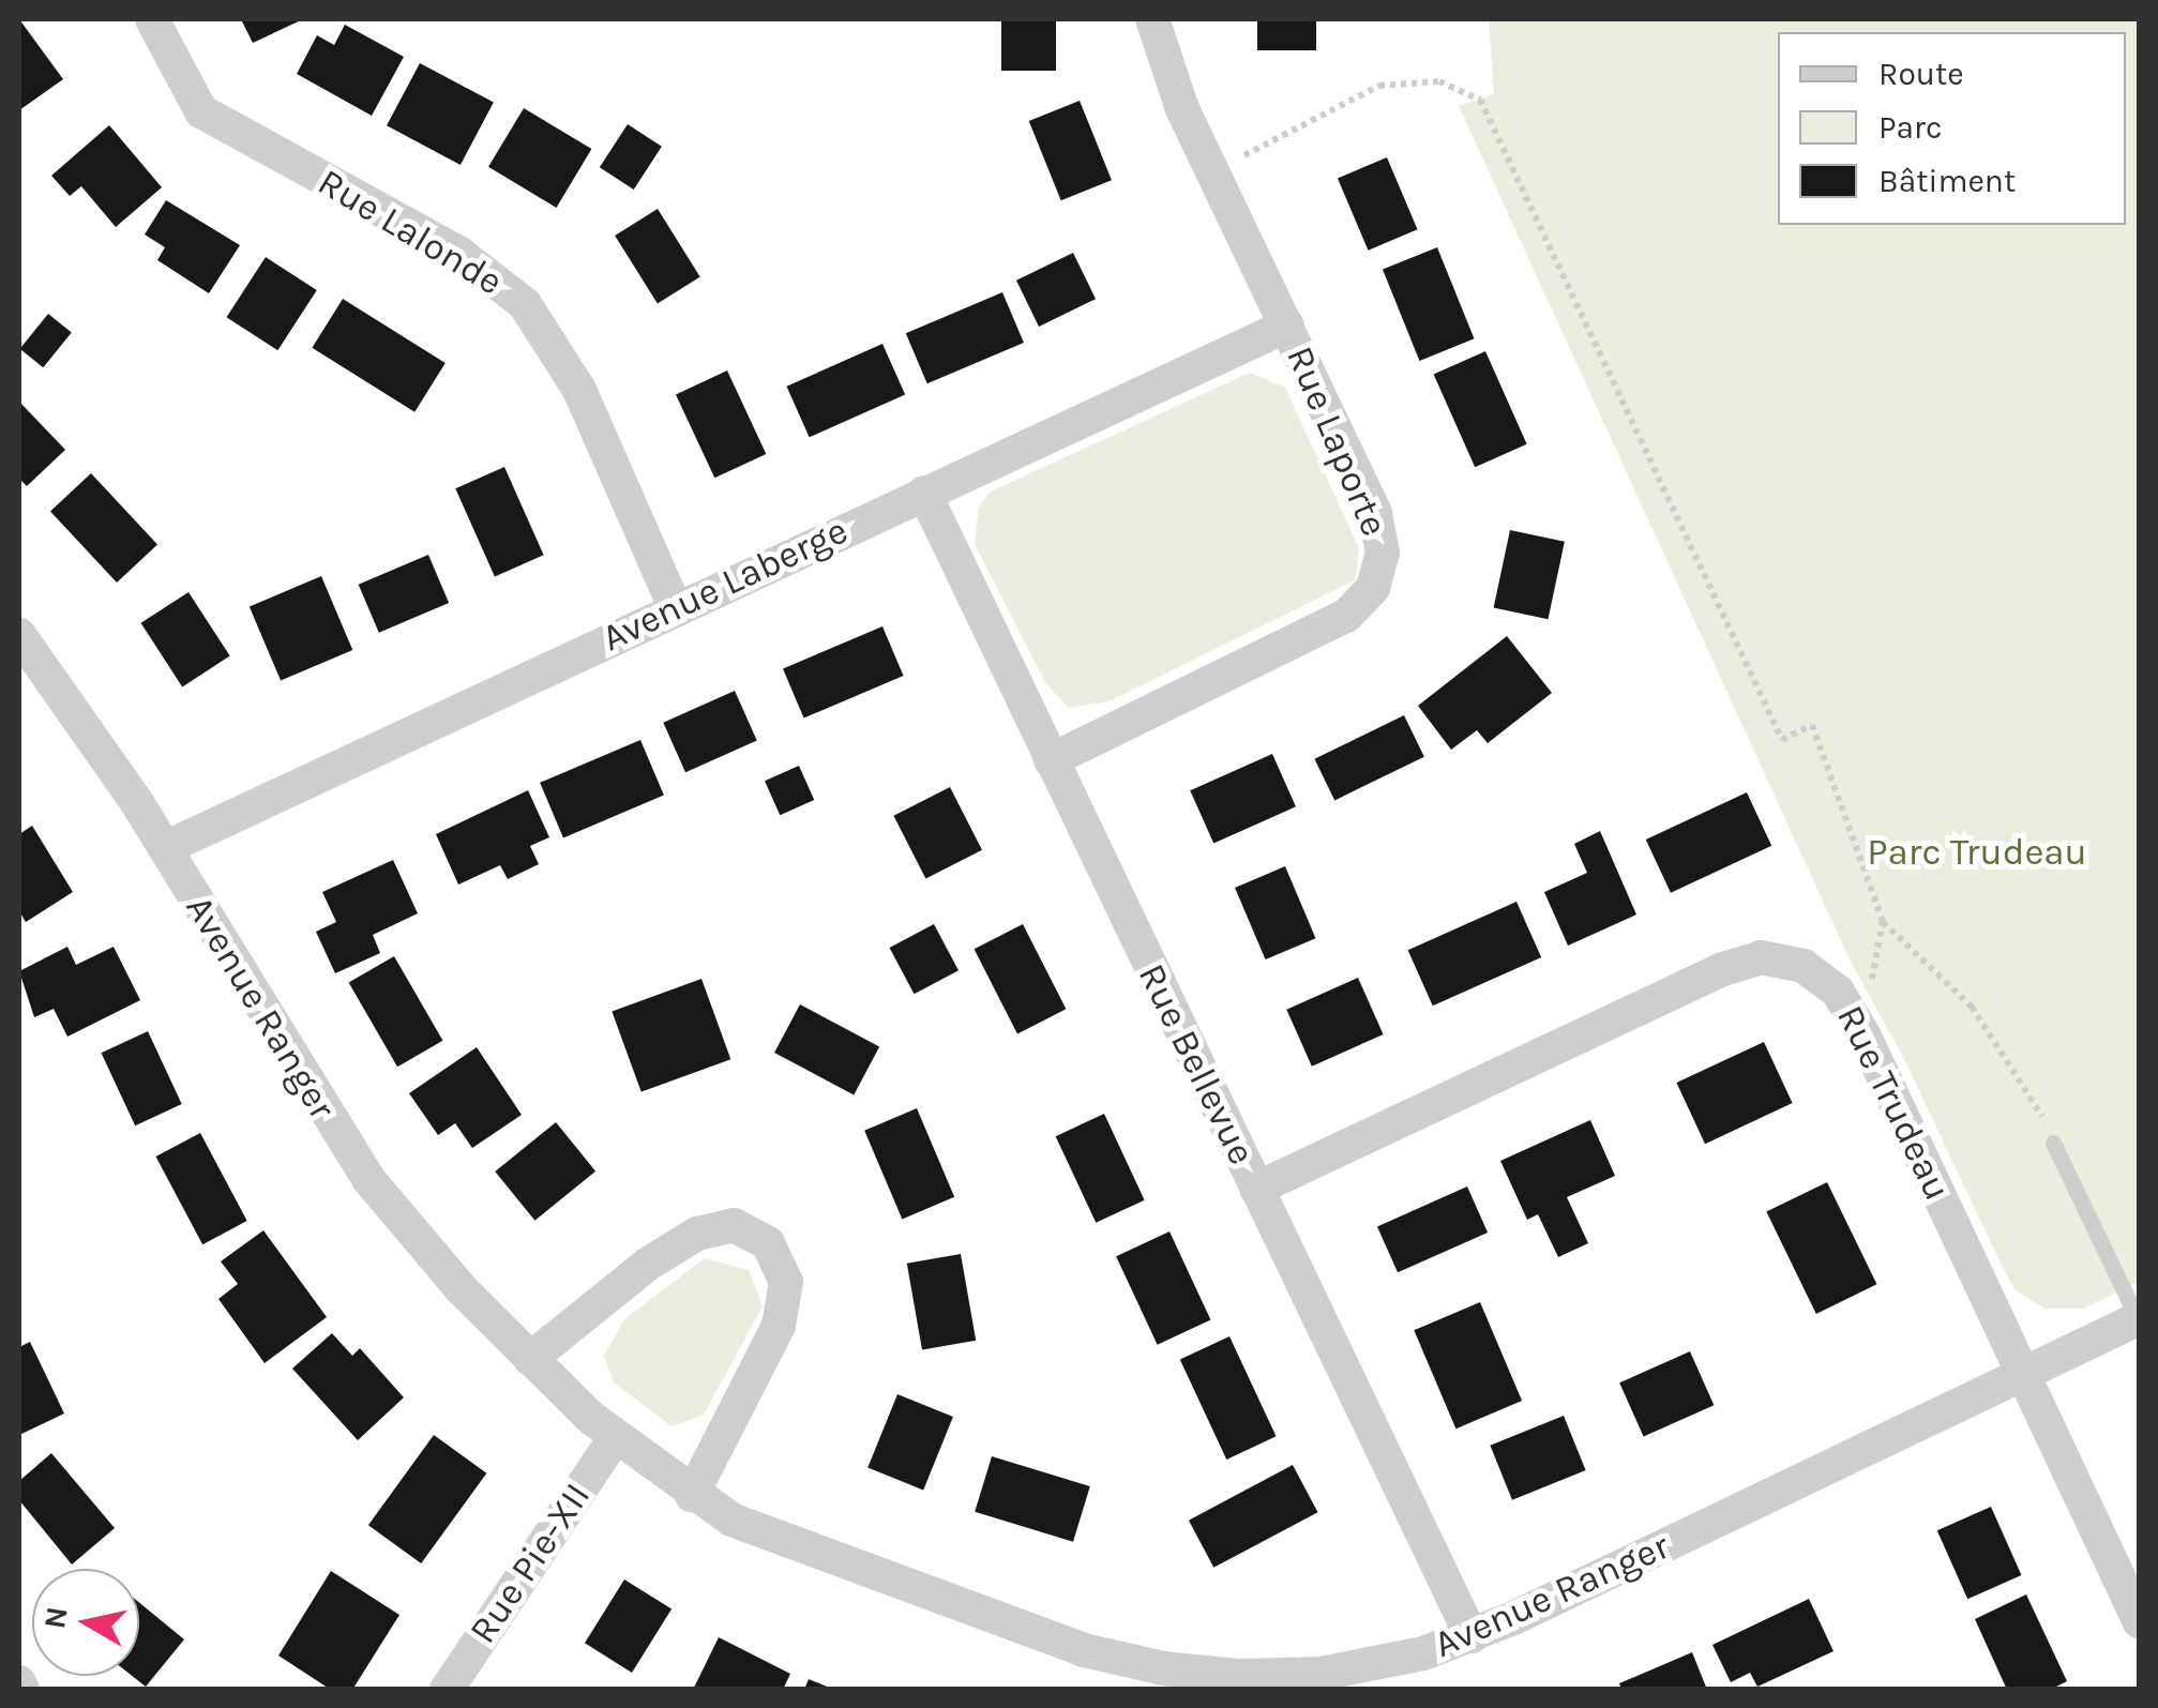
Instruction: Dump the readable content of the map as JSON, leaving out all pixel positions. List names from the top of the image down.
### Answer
{
  "streets": {
    "street": [
      "Rue Lalonde",
      "Rue Laporte",
      "Avenue Laberge",
      "Avenue Ranger",
      "Rue Bellevue",
      "Rue Trudeau",
      "Rue Pie-XII"
    ]
  },
  "crossings": [
    ["Rue Lalonde", "Avenue Laberge"],
    ["Rue Laporte", "Avenue Laberge"],
    ["Rue Laporte", "Rue Bellevue"],
    ["Avenue Laberge", "Avenue Ranger"],
    ["Avenue Laberge", "Rue Bellevue"],
    ["Avenue Ranger", "Rue Bellevue"],
    ["Avenue Ranger", "Rue Trudeau"],
    ["Avenue Ranger", "Rue Pie-XII"],
    ["Rue Bellevue", "Rue Trudeau"]
  ],
  "parks": ["Parc Trudeau"],
  "legend": ["Route", "Parc", "Bâtiment"],
  "north": "left"
}
